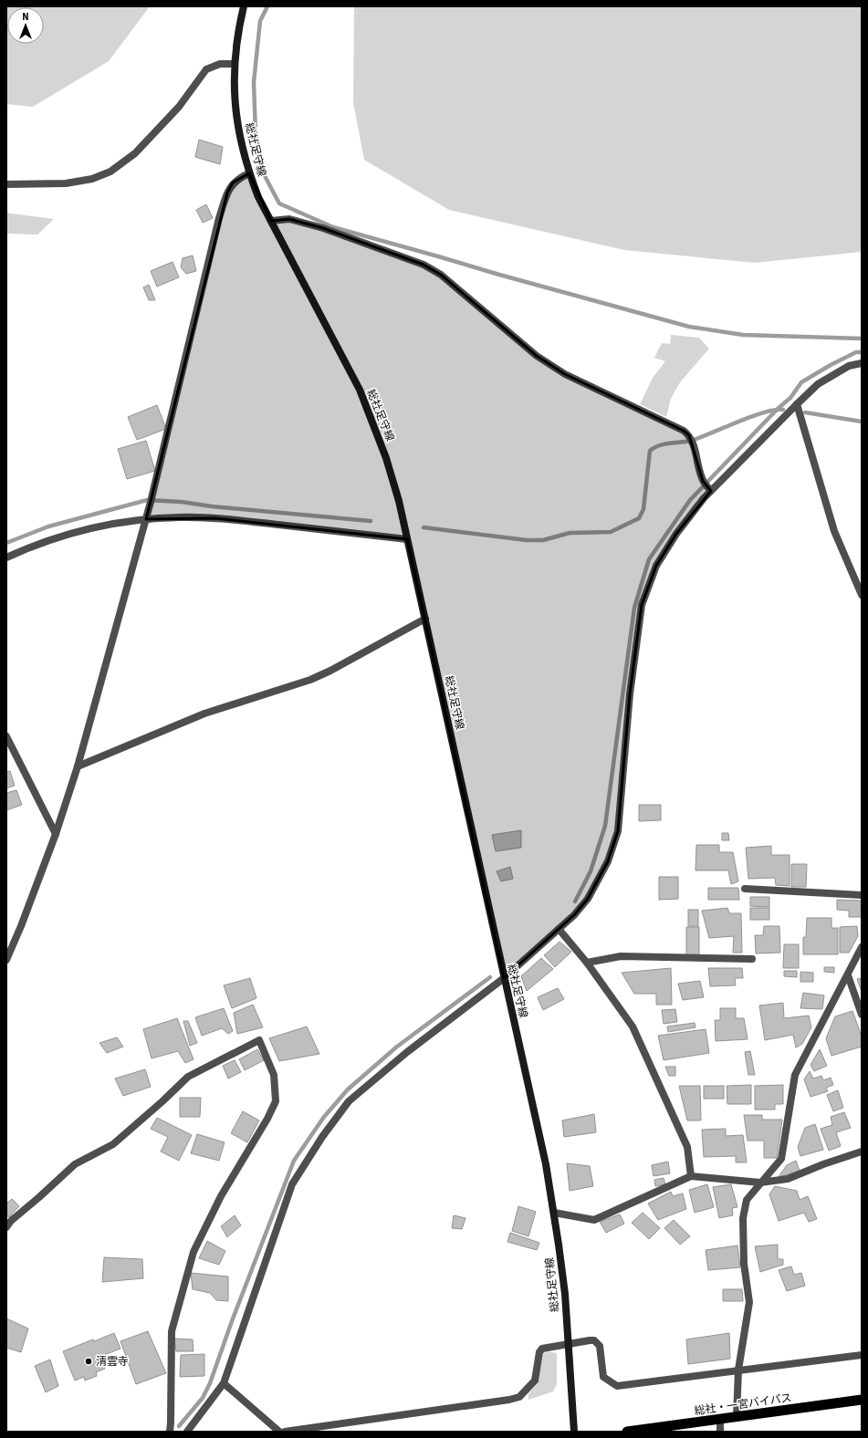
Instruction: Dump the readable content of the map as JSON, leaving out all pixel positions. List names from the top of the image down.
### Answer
{
  "streets": {
    "highway": ["総社・一宮バイパス"],
    "main road": ["総社足守線"]
  },
  "places": ["清雲寺"],
  "north": "top"
}
